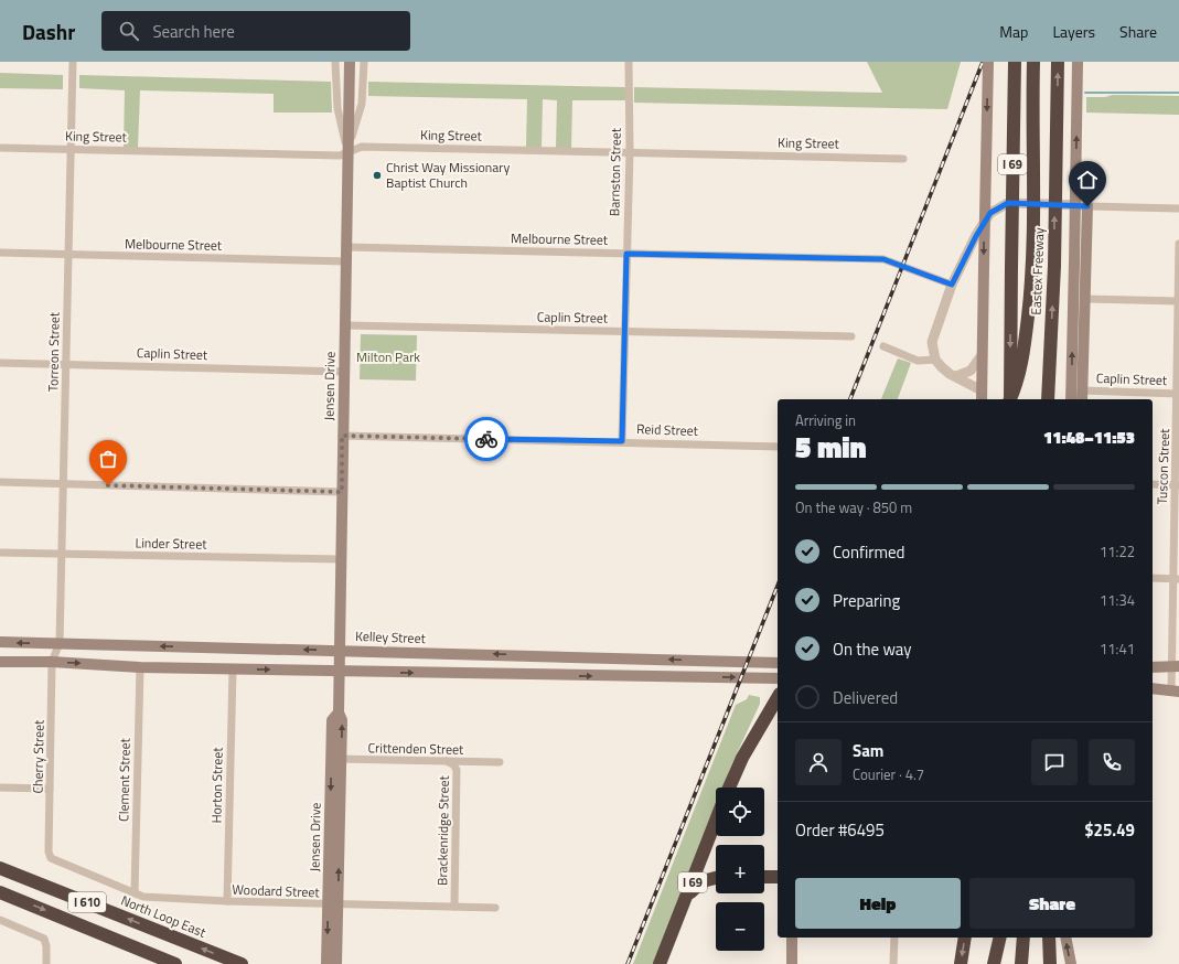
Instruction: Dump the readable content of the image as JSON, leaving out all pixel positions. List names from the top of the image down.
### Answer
{
  "streets": {
    "highway": [
      "I 69",
      "Eastex Freeway",
      "I 610",
      "North Loop East"
    ],
    "main road": ["Jensen Drive", "Kelley Street"],
    "street": [
      "King Street",
      "Barnston Street",
      "Melbourne Street",
      "Caplin Street",
      "Torreon Street",
      "Reid Street",
      "Tuscon Street",
      "Linder Street",
      "Crittenden Street",
      "Cherry Street",
      "Clement Street",
      "Horton Street",
      "Brackenridge Street",
      "Woodard Street"
    ]
  },
  "crossings": [
    ["King Street", "Barnston Street"],
    ["King Street", "Torreon Street"],
    ["King Street", "Jensen Drive"],
    ["Barnston Street", "Melbourne Street"],
    ["Barnston Street", "Caplin Street"],
    ["Barnston Street", "Reid Street"],
    ["Melbourne Street", "Torreon Street"],
    ["Melbourne Street", "Jensen Drive"],
    ["Caplin Street", "Torreon Street"],
    ["Caplin Street", "Jensen Drive"],
    ["Caplin Street", "Tuscon Street"],
    ["Torreon Street", "Linder Street"],
    ["Torreon Street", "Kelley Street"],
    ["Torreon Street", "Cherry Street"],
    ["Jensen Drive", "Reid Street"],
    ["Jensen Drive", "Linder Street"],
    ["Jensen Drive", "Kelley Street"],
    ["Jensen Drive", "Crittenden Street"],
    ["Jensen Drive", "Woodard Street"],
    ["Kelley Street", "Cherry Street"],
    ["Crittenden Street", "Brackenridge Street"],
    ["Cherry Street", "Woodard Street"],
    ["Clement Street", "Woodard Street"],
    ["Horton Street", "Woodard Street"],
    ["Brackenridge Street", "Woodard Street"]
  ],
  "parks": ["Milton Park"],
  "places": ["Christ Way Missionary Baptist Church"],
  "page": {
    "header": "Dashr",
    "search": "Search here",
    "nav": ["Map", "Layers", "Share"],
    "heading": ["5 min", "Arriving in", "11:48–11:53"],
    "panel": [
      "Sam",
      "Courier · 4.7",
      "Order #6495",
      "$25.49"
    ],
    "bar": "On the way · 850 m",
    "list": [
      ["Confirmed", "11:22"],
      ["Preparing", "11:34"],
      ["On the way", "11:41"],
      "Delivered"
    ],
    "map_buttons": ["+", "−"],
    "buttons": ["Help", "Share"]
  }
}
